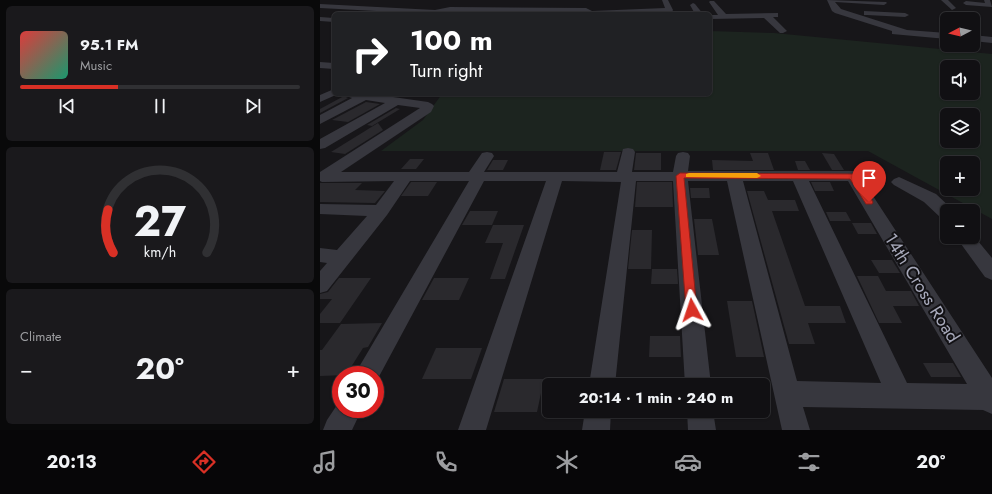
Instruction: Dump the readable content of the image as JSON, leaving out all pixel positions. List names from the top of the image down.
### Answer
{
  "streets": {
    "street": ["14th Cross Road"]
  },
  "north": "left",
  "page": {
    "map_buttons": ["+", "−"],
    "turn": ["100 m", "Turn right"],
    "song": ["95.1 FM", "Music"],
    "tile": "Climate",
    "heat": ["−", "20°", "+"],
    "limit": "30",
    "trip": "20:14 · 1 min · 240 m",
    "tabs": ["20:13", "20°"],
    "gauge": ["27", "km/h"]
  }
}
